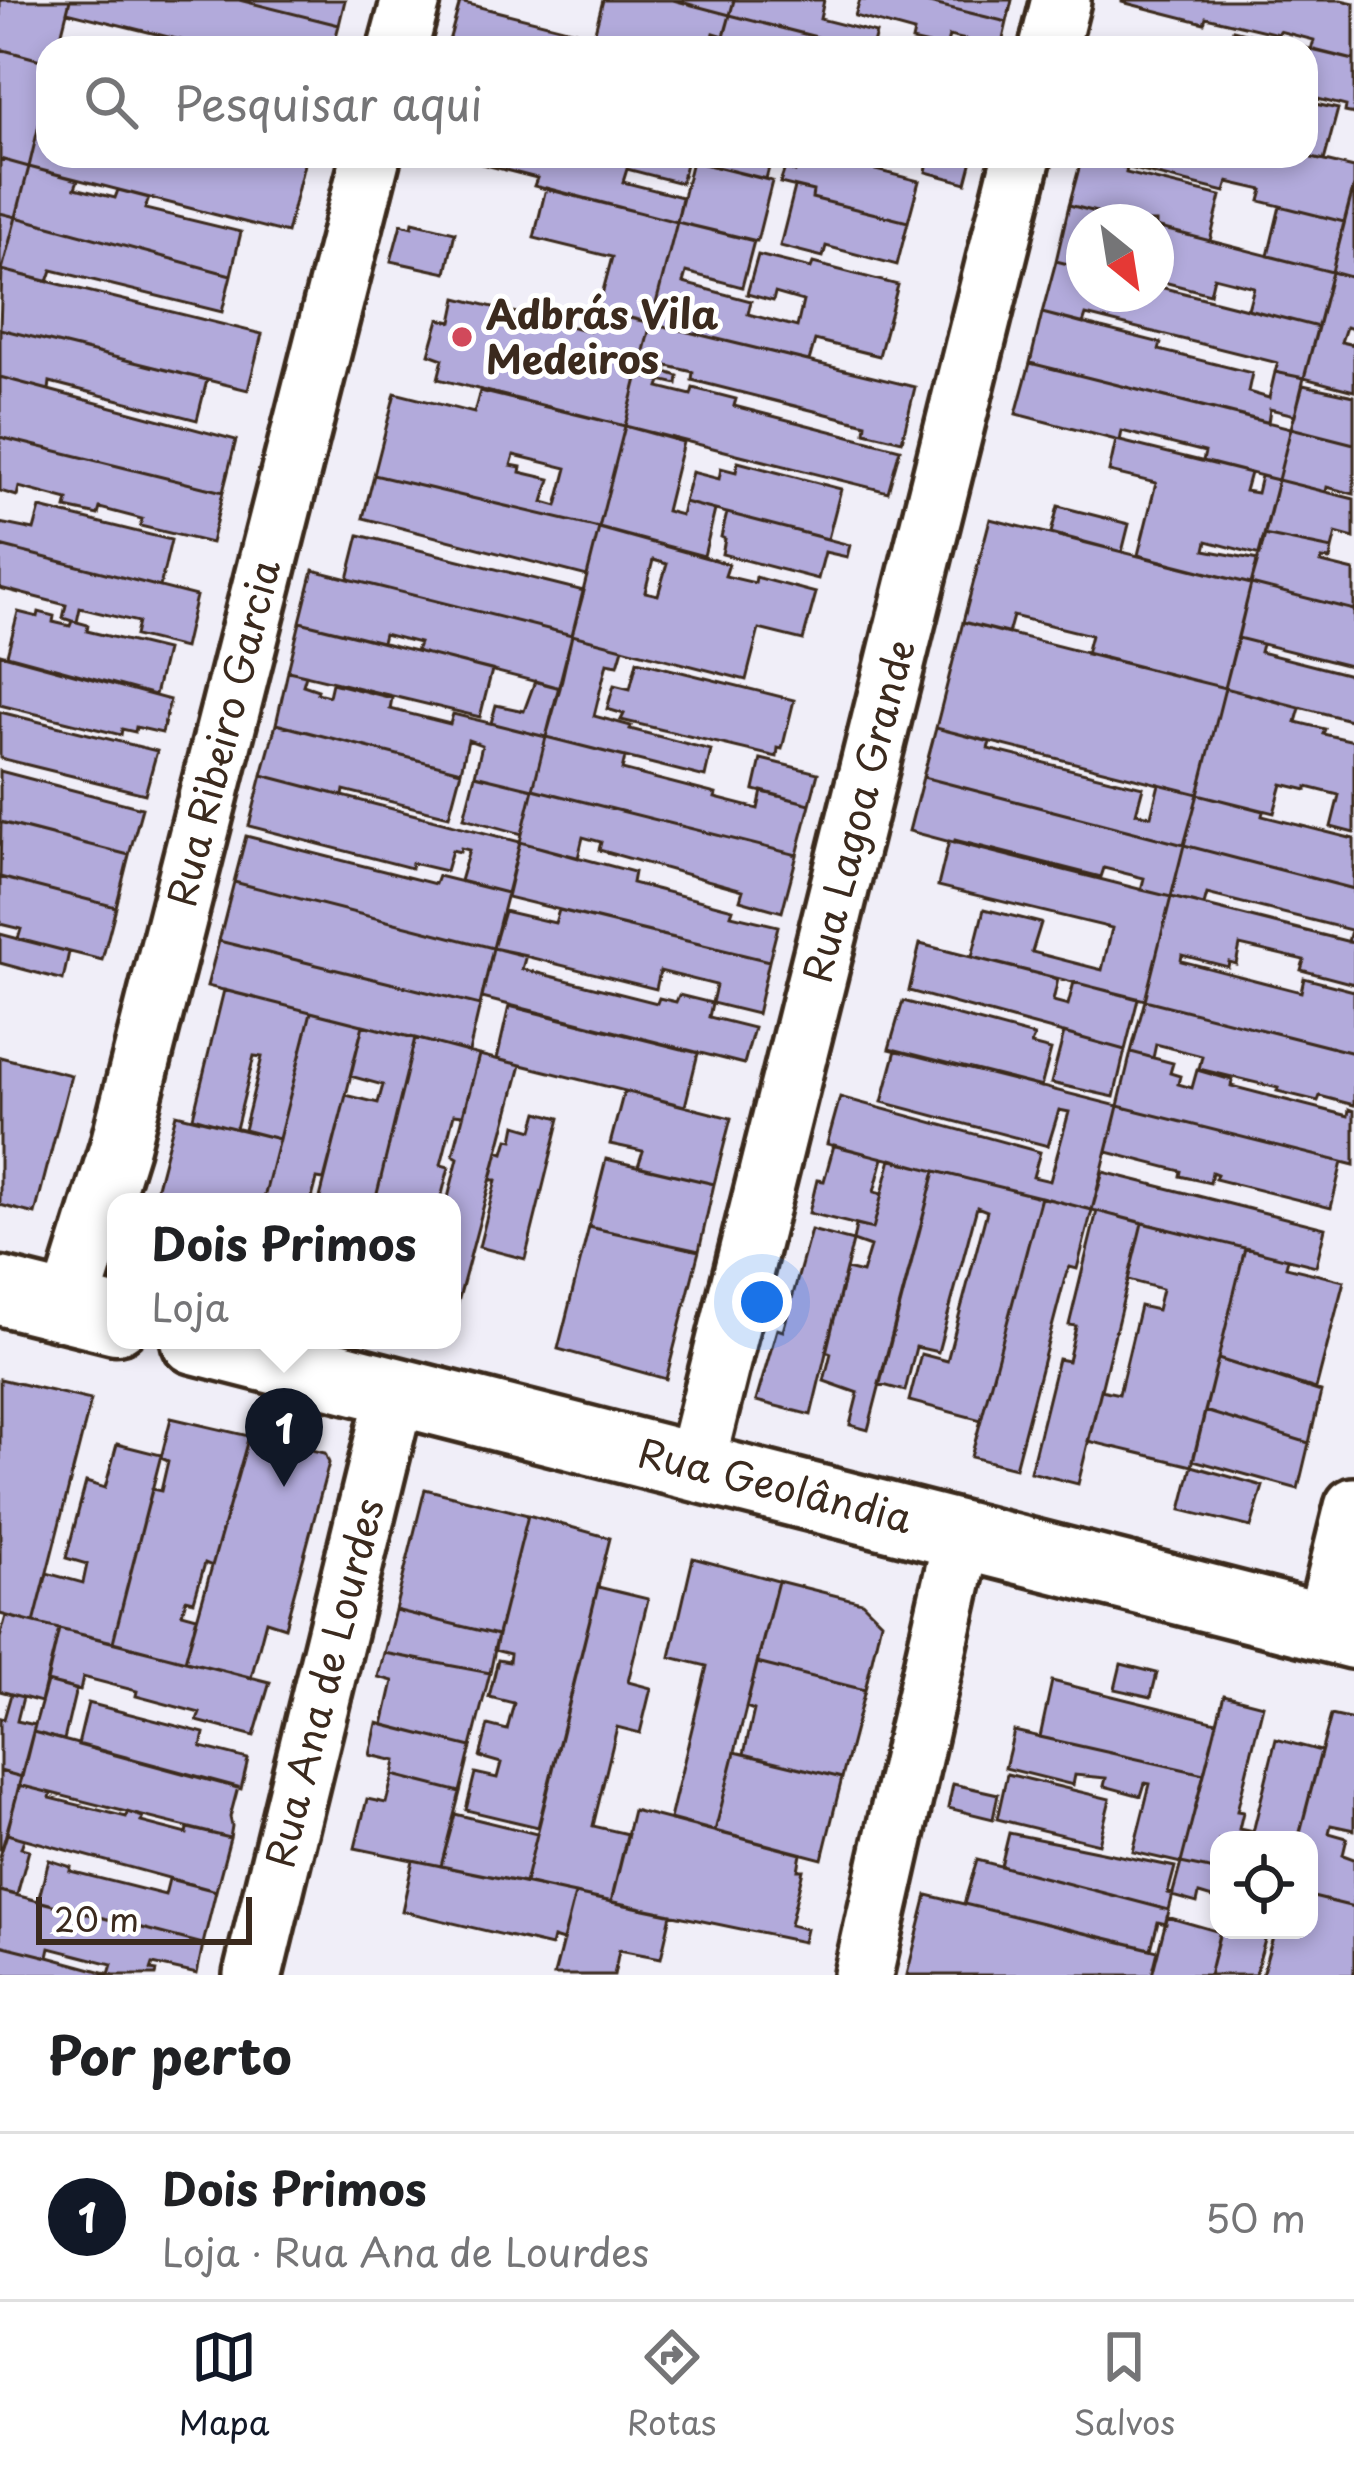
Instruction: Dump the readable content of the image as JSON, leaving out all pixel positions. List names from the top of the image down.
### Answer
{
  "streets": {
    "street": [
      "Rua Ribeiro Garcia",
      "Rua Lagoa Grande",
      "Rua Geolândia",
      "Rua Ana de Lourdes"
    ]
  },
  "crossings": [
    ["Rua Lagoa Grande", "Rua Geolândia"],
    ["Rua Geolândia", "Rua Ana de Lourdes"]
  ],
  "places": ["Adbrás Vila Medeiros"],
  "scale_bar": "20 m",
  "north": "bottom right",
  "page": {
    "search": "Pesquisar aqui",
    "popup": ["Dois Primos", "Loja"],
    "pins": "1",
    "scale": "20 m",
    "heading": "Por perto",
    "list": [
      {
        "mark": "1",
        "name": "Dois Primos",
        "note": "Loja · Rua Ana de Lourdes",
        "value": "50 m"
      }
    ],
    "nav": ["Mapa", "Rotas", "Salvos"]
  }
}
